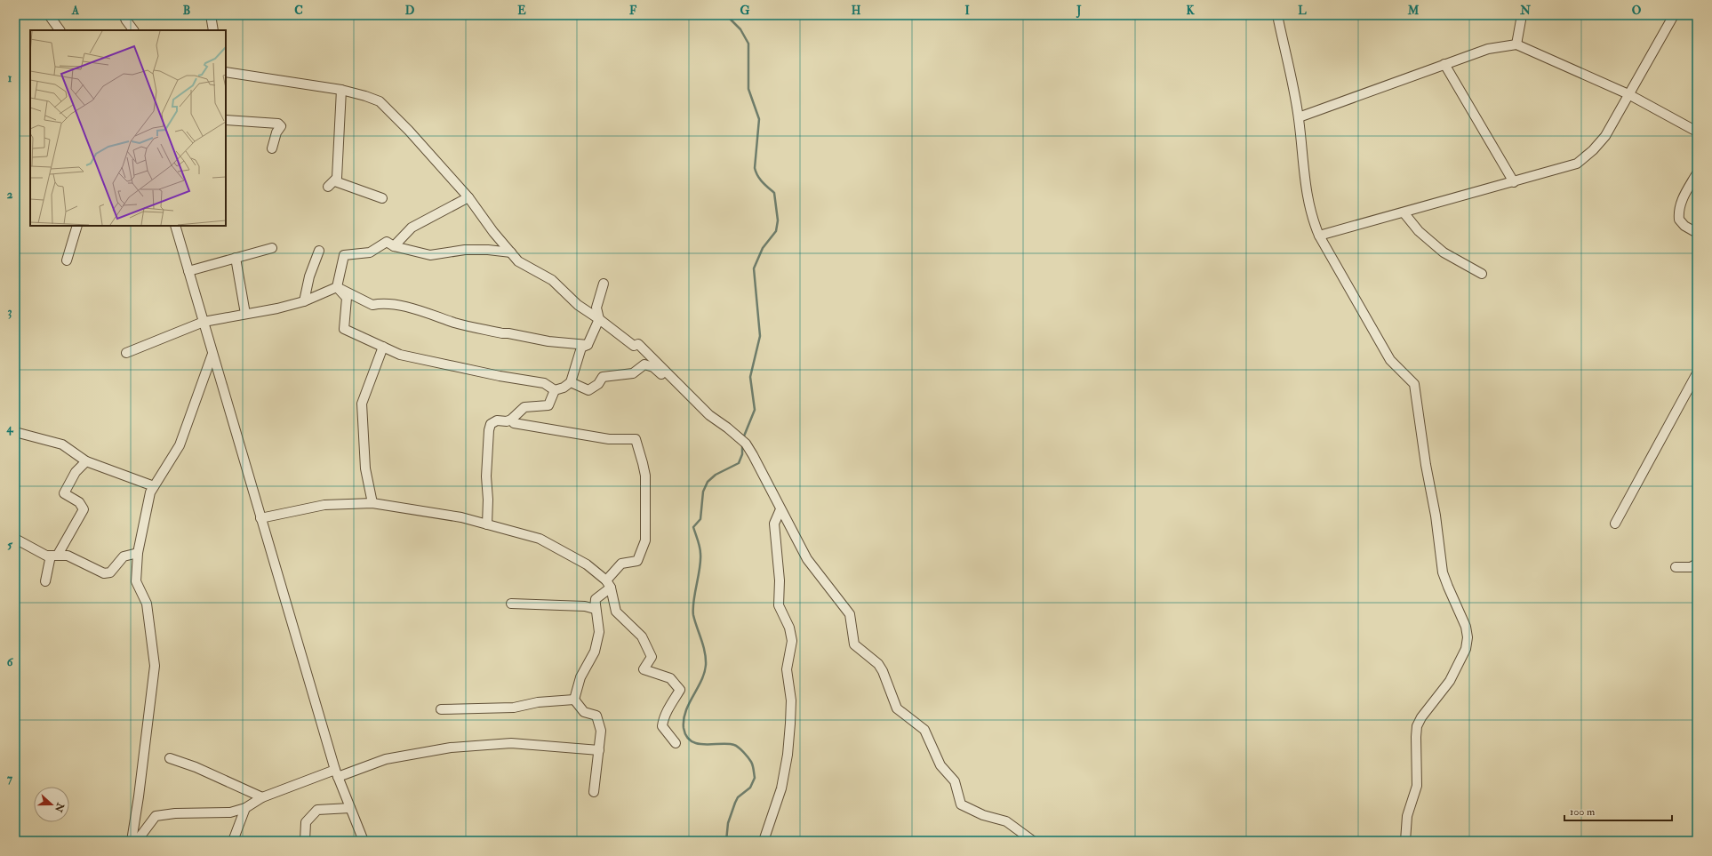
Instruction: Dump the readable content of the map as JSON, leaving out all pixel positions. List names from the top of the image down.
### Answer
{
  "scale_bar": "100 m",
  "north": "right",
  "grid": {
    "columns": [
      "A",
      "B",
      "C",
      "D",
      "E",
      "F",
      "G",
      "H",
      "I",
      "J",
      "K",
      "L",
      "M",
      "N",
      "O"
    ],
    "rows": [
      "1",
      "2",
      "3",
      "4",
      "5",
      "6",
      "7"
    ]
  }
}
